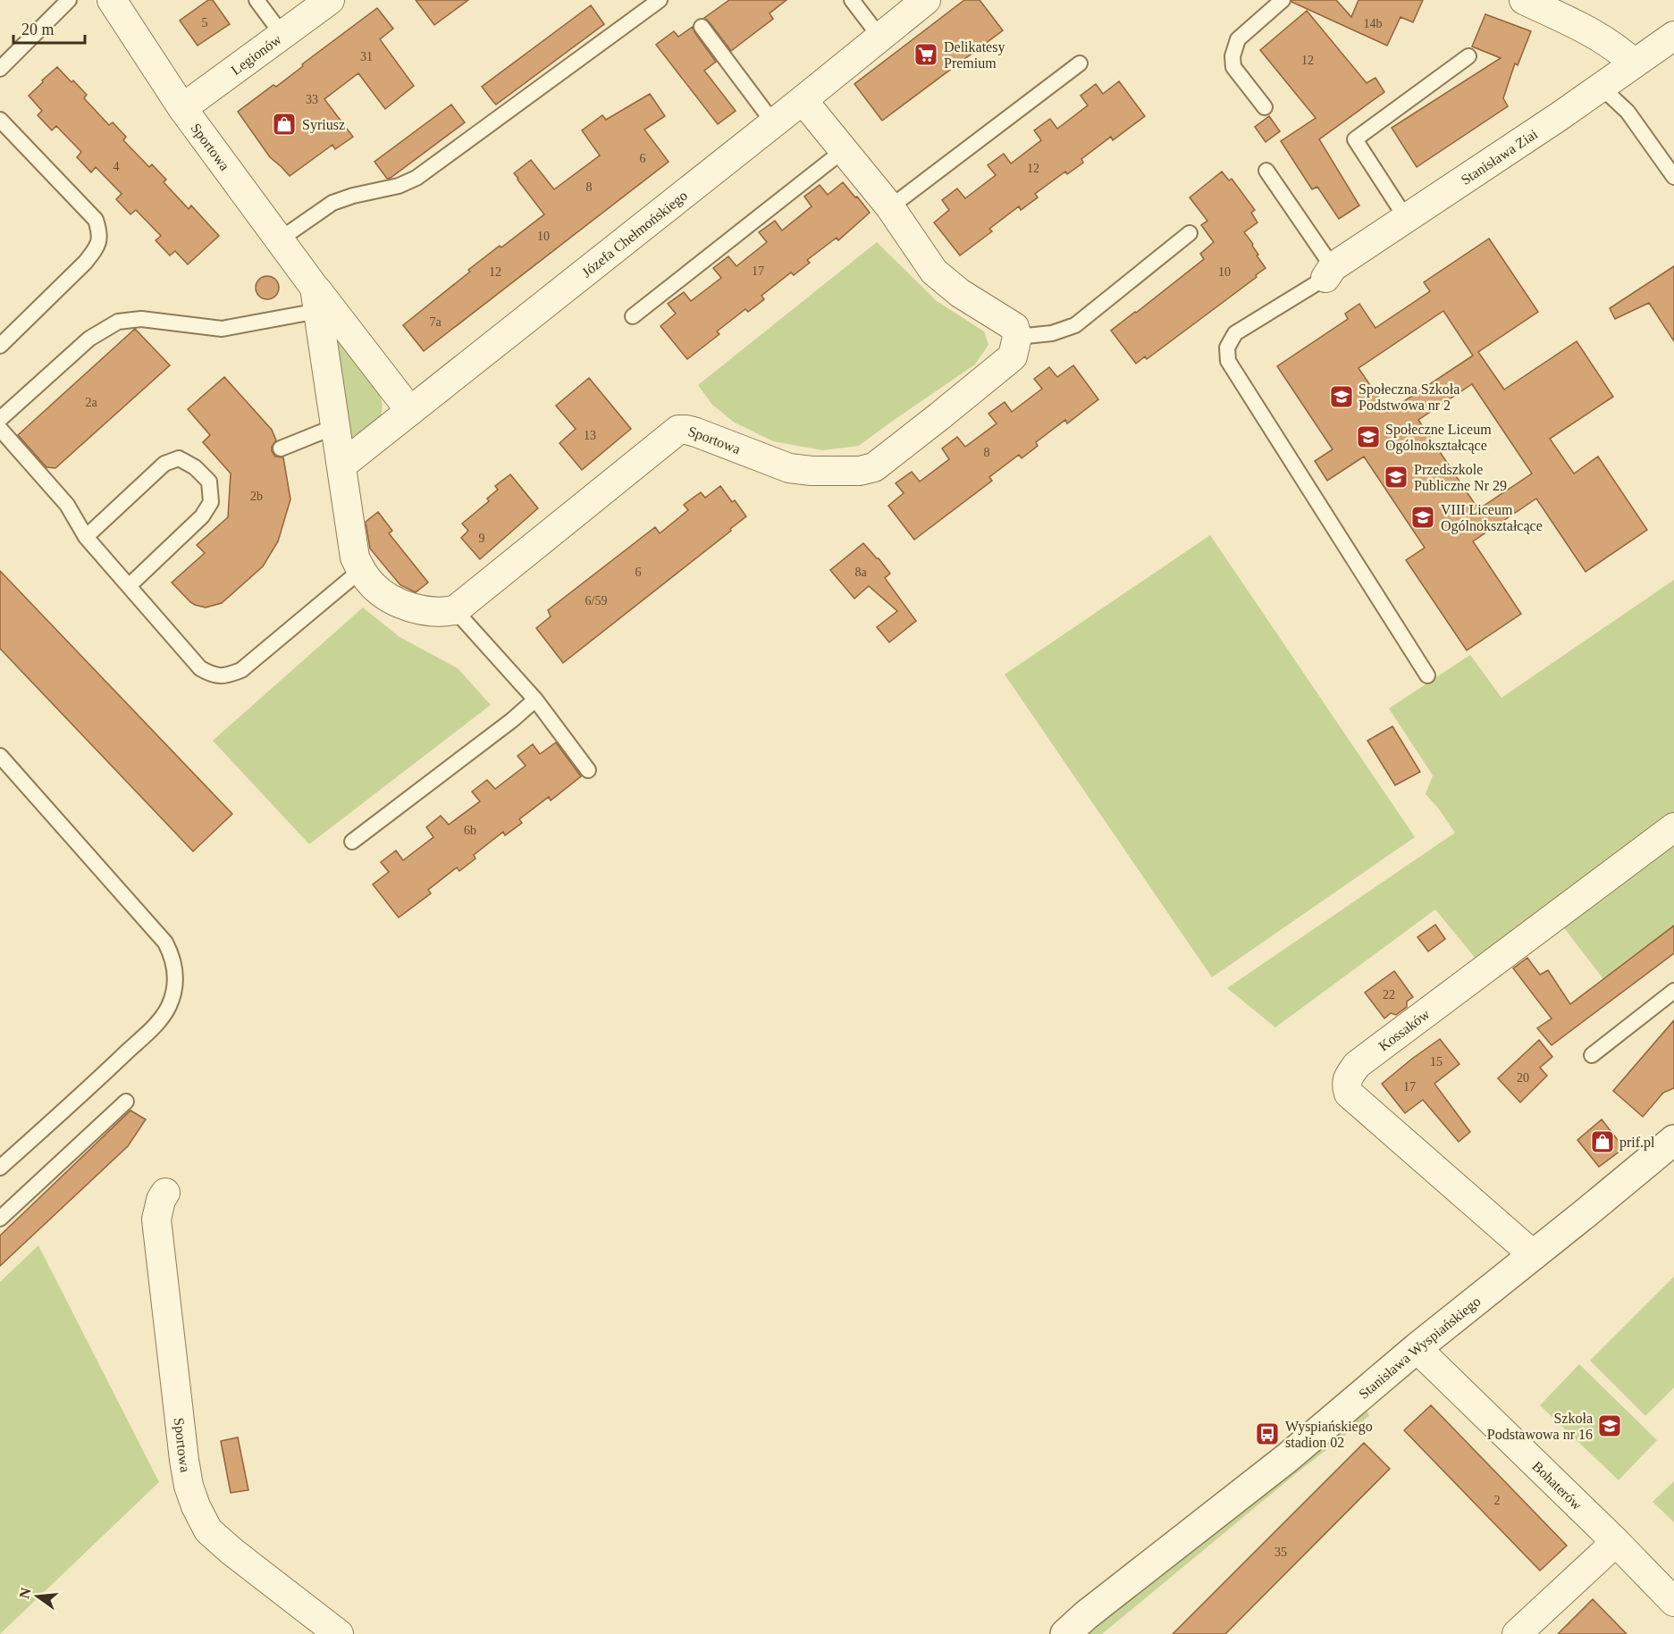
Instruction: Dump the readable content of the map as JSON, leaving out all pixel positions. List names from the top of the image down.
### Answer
{
  "streets": {
    "street": [
      "Legionów",
      "Sportowa",
      "Stanisława Ziai",
      "Józefa Chełmońskiego",
      "Kossaków",
      "Stanisława Wyspiańskiego",
      "Bohaterów"
    ]
  },
  "crossings": [
    ["Legionów", "Sportowa"],
    ["Sportowa", "Józefa Chełmońskiego"],
    ["Kossaków", "Stanisława Wyspiańskiego"],
    ["Stanisława Wyspiańskiego", "Bohaterów"]
  ],
  "places": {
    "supermarket": ["Delikatesy Premium"],
    "shop": ["Syriusz", "prif.pl"],
    "school or university": [
      "Społeczna Szkoła Podstwowa nr 2",
      "Społeczne Liceum Ogólnokształcące",
      "Przedszkole Publiczne Nr 29",
      "VIII Liceum Ogólnokształcące",
      "Szkoła Podstawowa nr 16"
    ],
    "bus stop": ["Wyspiańskiego stadion 02"]
  },
  "house_numbers": [
    "5",
    "14b",
    "31",
    "12",
    "33",
    "6",
    "4",
    "12",
    "8",
    "10",
    "17",
    "12",
    "10",
    "7a",
    "2a",
    "13",
    "8",
    "2b",
    "9",
    "6",
    "8a",
    "6/59",
    "6b",
    "22",
    "15",
    "20",
    "17",
    "2",
    "35"
  ],
  "scale_bar": "20 m",
  "north": "left"
}
